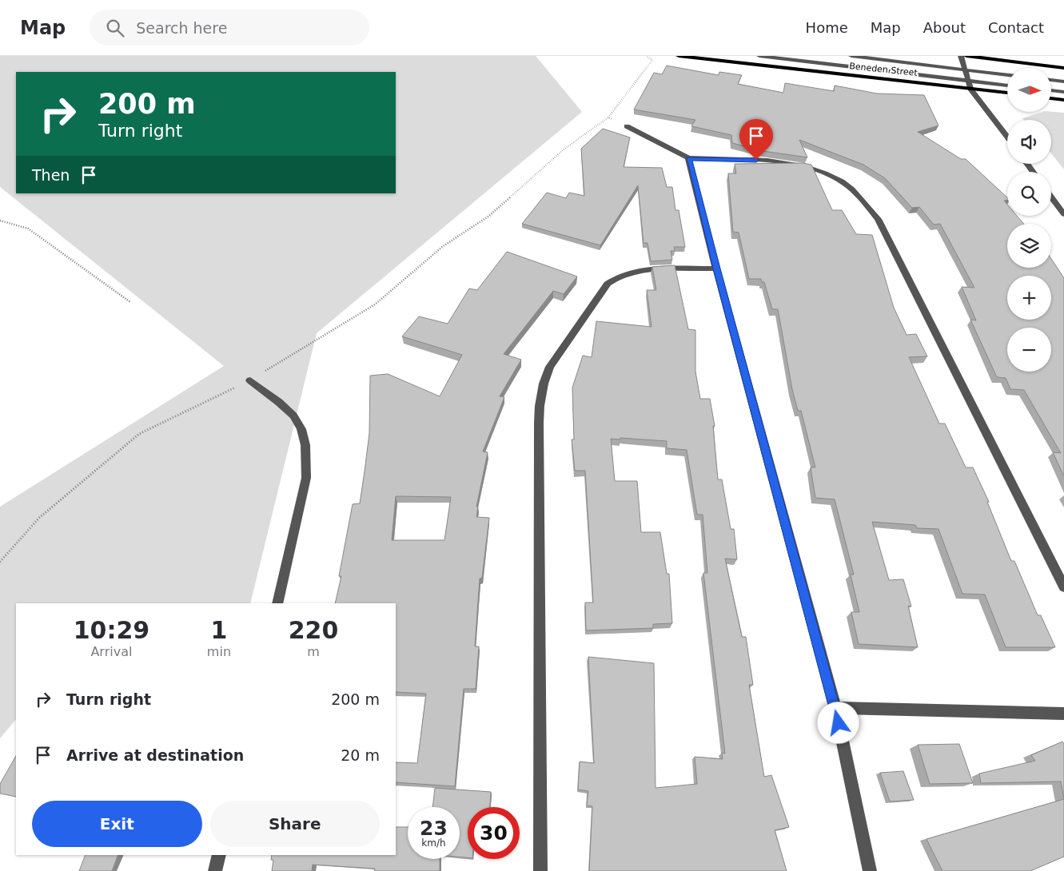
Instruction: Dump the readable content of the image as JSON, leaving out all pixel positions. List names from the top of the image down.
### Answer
{
  "streets": {
    "main road": ["Beneden Street"]
  },
  "north": "right",
  "page": {
    "header": "Map",
    "search": "Search here",
    "nav": [
      "Home",
      "Map",
      "About",
      "Contact"
    ],
    "map_buttons": ["+", "−"],
    "turn": ["200 m", "Turn right"],
    "then": "Then",
    "eta": [
      "10:29",
      "Arrival",
      "1",
      "min",
      "220",
      "m"
    ],
    "list": [
      {
        "name": "Turn right",
        "value": "200 m"
      },
      {
        "name": "Arrive at destination",
        "value": "20 m"
      }
    ],
    "buttons": ["Exit", "Share"],
    "speed": "23 km/h",
    "limit": "30"
  }
}
